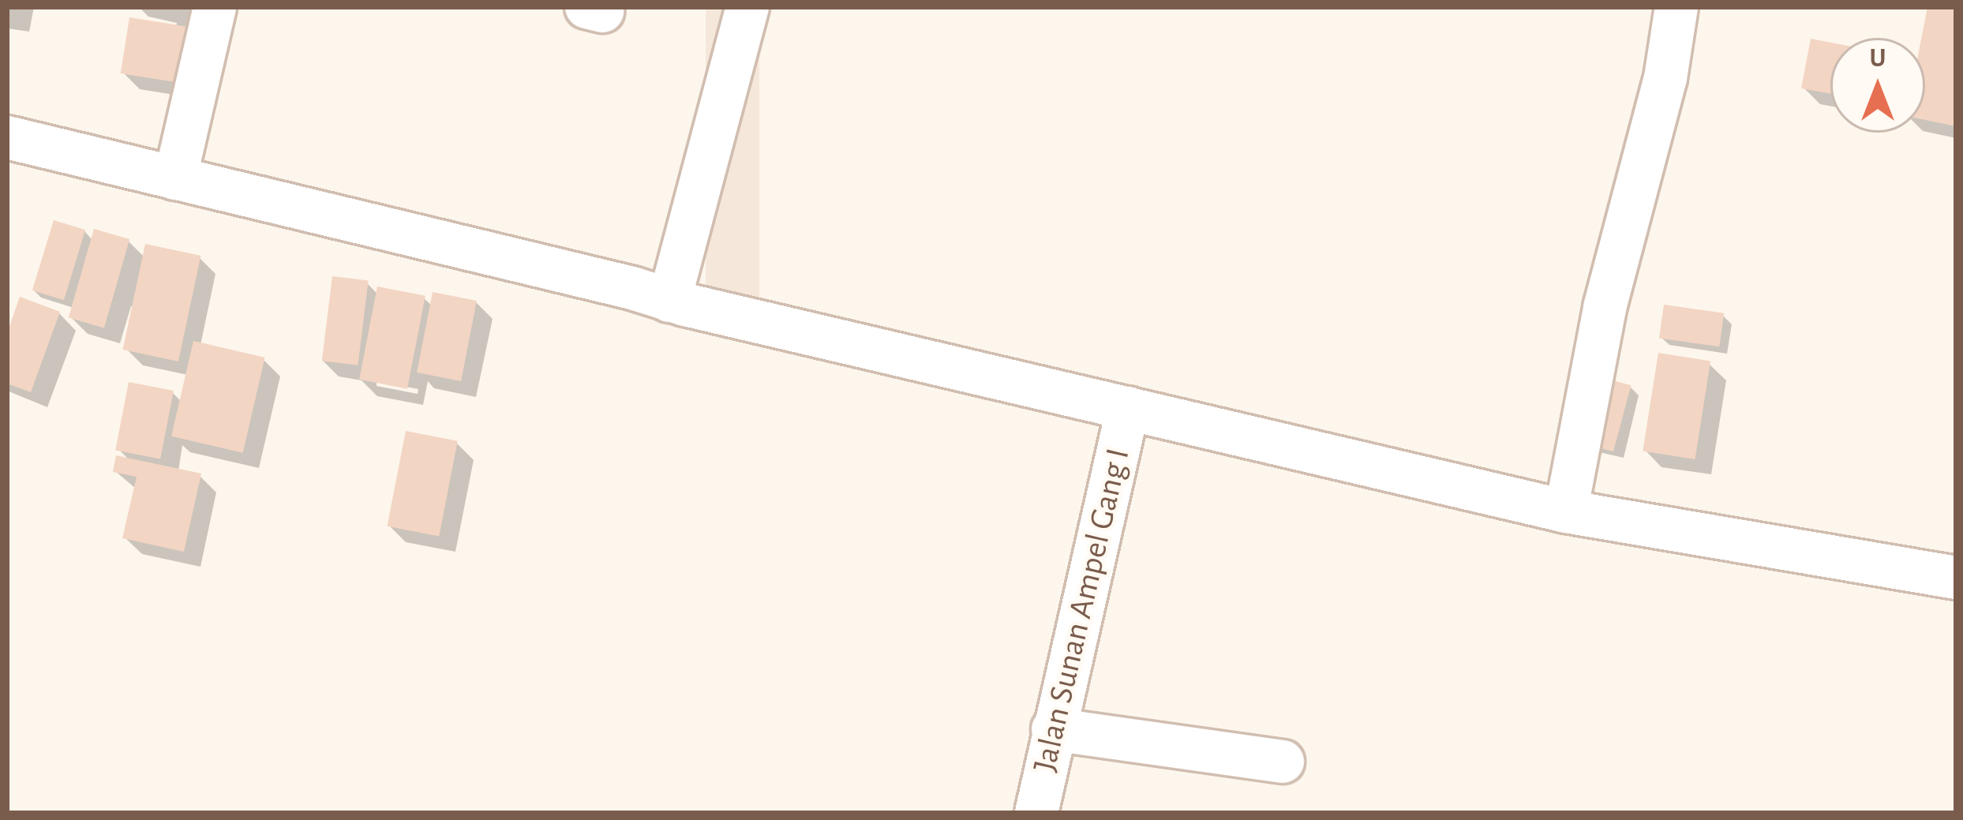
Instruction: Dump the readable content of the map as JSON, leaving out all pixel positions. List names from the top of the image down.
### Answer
{
  "streets": {
    "street": ["Jalan Sunan Ampel Gang I"]
  },
  "north": "top"
}
